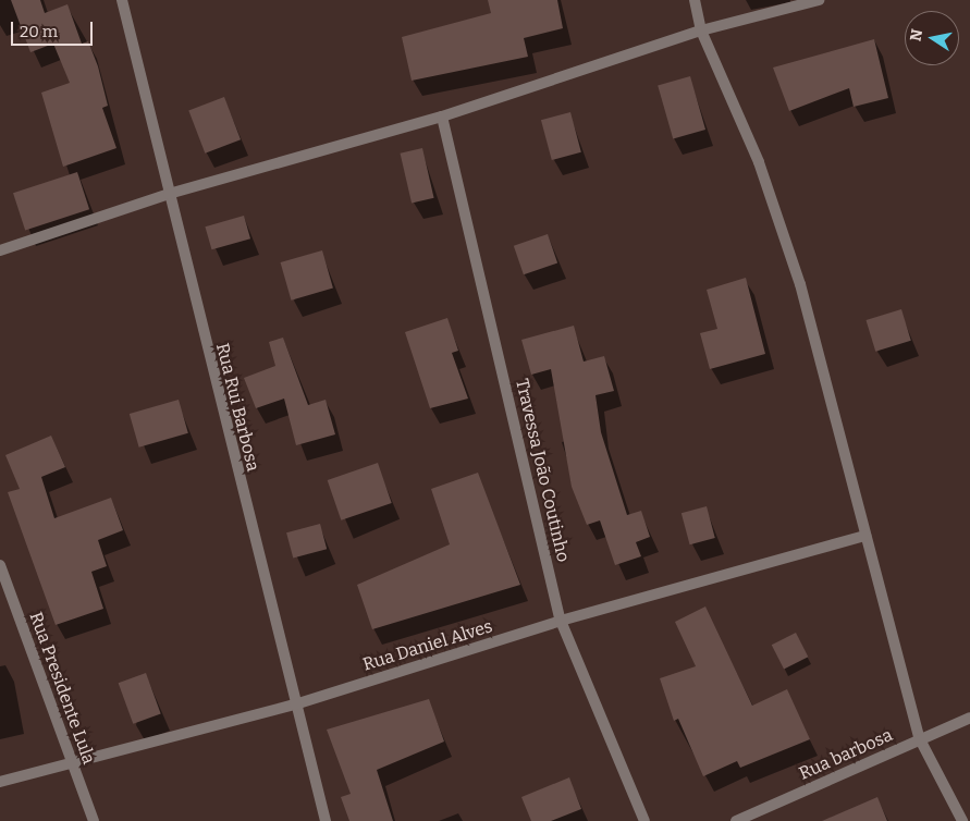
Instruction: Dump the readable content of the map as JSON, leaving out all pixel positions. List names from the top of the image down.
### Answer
{
  "streets": {
    "street": [
      "Rua Rui Barbosa",
      "Travessa João Coutinho",
      "Rua Daniel Alves",
      "Rua Presidente Lula",
      "Rua barbosa"
    ]
  },
  "crossings": [
    ["Rua Rui Barbosa", "Rua Daniel Alves"],
    ["Travessa João Coutinho", "Rua Daniel Alves"],
    ["Rua Daniel Alves", "Rua Presidente Lula"]
  ],
  "scale_bar": "20 m",
  "north": "left"
}
